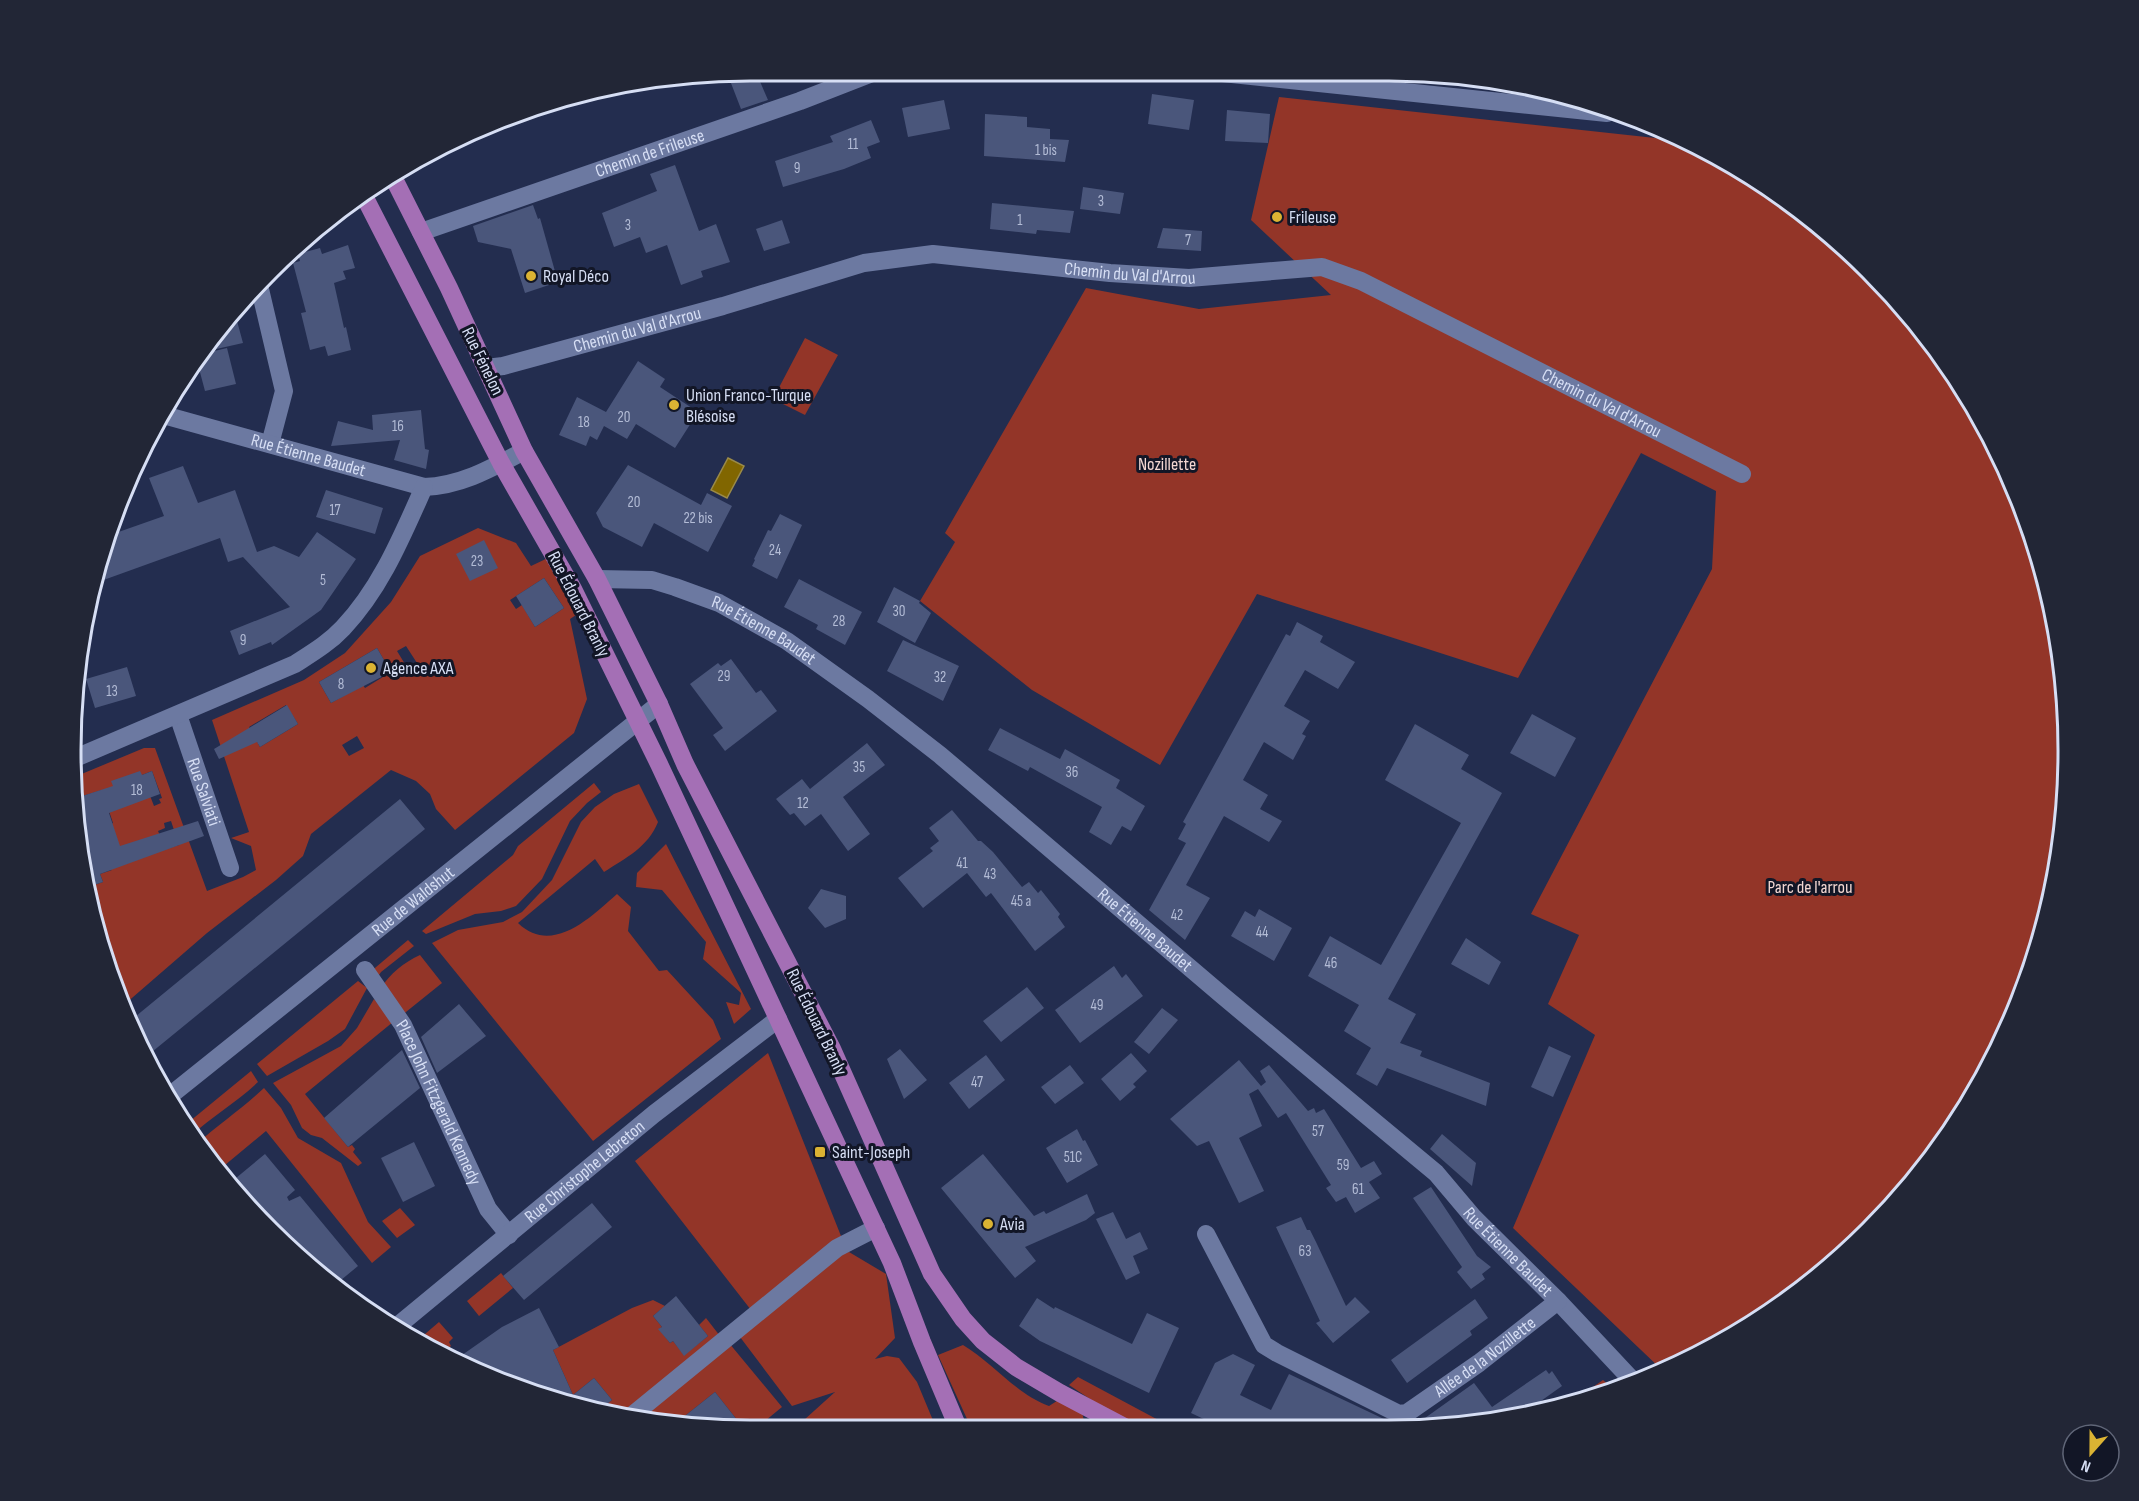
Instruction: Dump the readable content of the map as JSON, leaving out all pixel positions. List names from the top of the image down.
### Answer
{
  "streets": {
    "main road": ["Rue Fénelon", "Rue Édouard Branly"],
    "street": [
      "Chemin de Frileuse",
      "Chemin du Val d'Arrou",
      "Rue Étienne Baudet",
      "Rue Salviati",
      "Rue de Waldshut",
      "Place John Fitzgerald Kennedy",
      "Rue Christophe Lebreton",
      "Allée de la Nozillette"
    ]
  },
  "crossings": [
    ["Chemin de Frileuse", "Rue Fénelon"],
    ["Chemin du Val d'Arrou", "Rue Fénelon"],
    ["Rue Fénelon", "Rue Étienne Baudet"],
    ["Rue Fénelon", "Rue Édouard Branly"],
    ["Rue Étienne Baudet", "Rue Édouard Branly"],
    ["Rue Étienne Baudet", "Allée de la Nozillette"],
    ["Rue Édouard Branly", "Rue de Waldshut"],
    ["Rue Édouard Branly", "Rue Christophe Lebreton"],
    ["Place John Fitzgerald Kennedy", "Rue Christophe Lebreton"]
  ],
  "parks": ["Nozillette", "Parc de l'arrou"],
  "places": {
    "other": [
      "Frileuse",
      "Royal Déco",
      "Union Franco-Turque Blésoise",
      "Agence AXA",
      "Avia"
    ],
    "transit": ["Saint-Joseph"]
  },
  "house_numbers": [
    "11",
    "1 bis",
    "9",
    "3",
    "1",
    "3",
    "7",
    "20",
    "18",
    "16",
    "20",
    "17",
    "22 bis",
    "24",
    "23",
    "5",
    "30",
    "28",
    "9",
    "29",
    "32",
    "8",
    "13",
    "35",
    "36",
    "18",
    "12",
    "41",
    "43",
    "45 a",
    "42",
    "44",
    "46",
    "49",
    "47",
    "57",
    "51C",
    "59",
    "61",
    "63"
  ],
  "north": "bottom"
}
